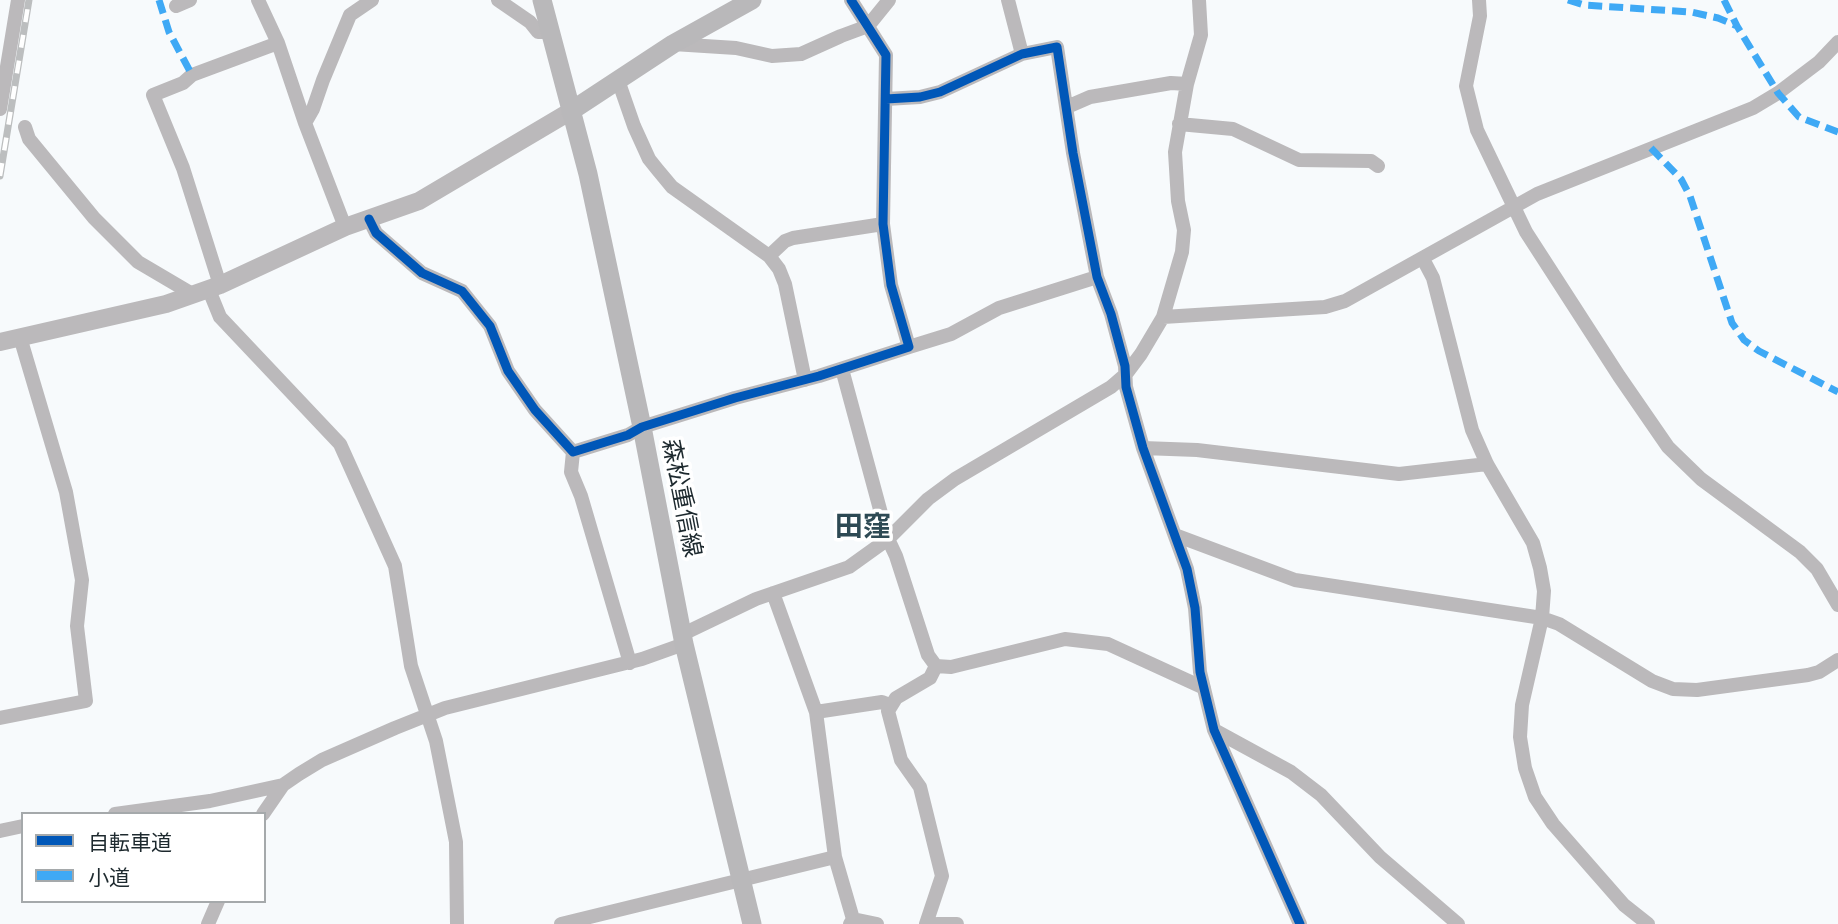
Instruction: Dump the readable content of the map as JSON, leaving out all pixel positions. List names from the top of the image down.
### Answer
{
  "streets": {
    "main road": ["森松重信線"]
  },
  "districts": ["田窪"],
  "legend": ["自転車道", "小道"]
}
